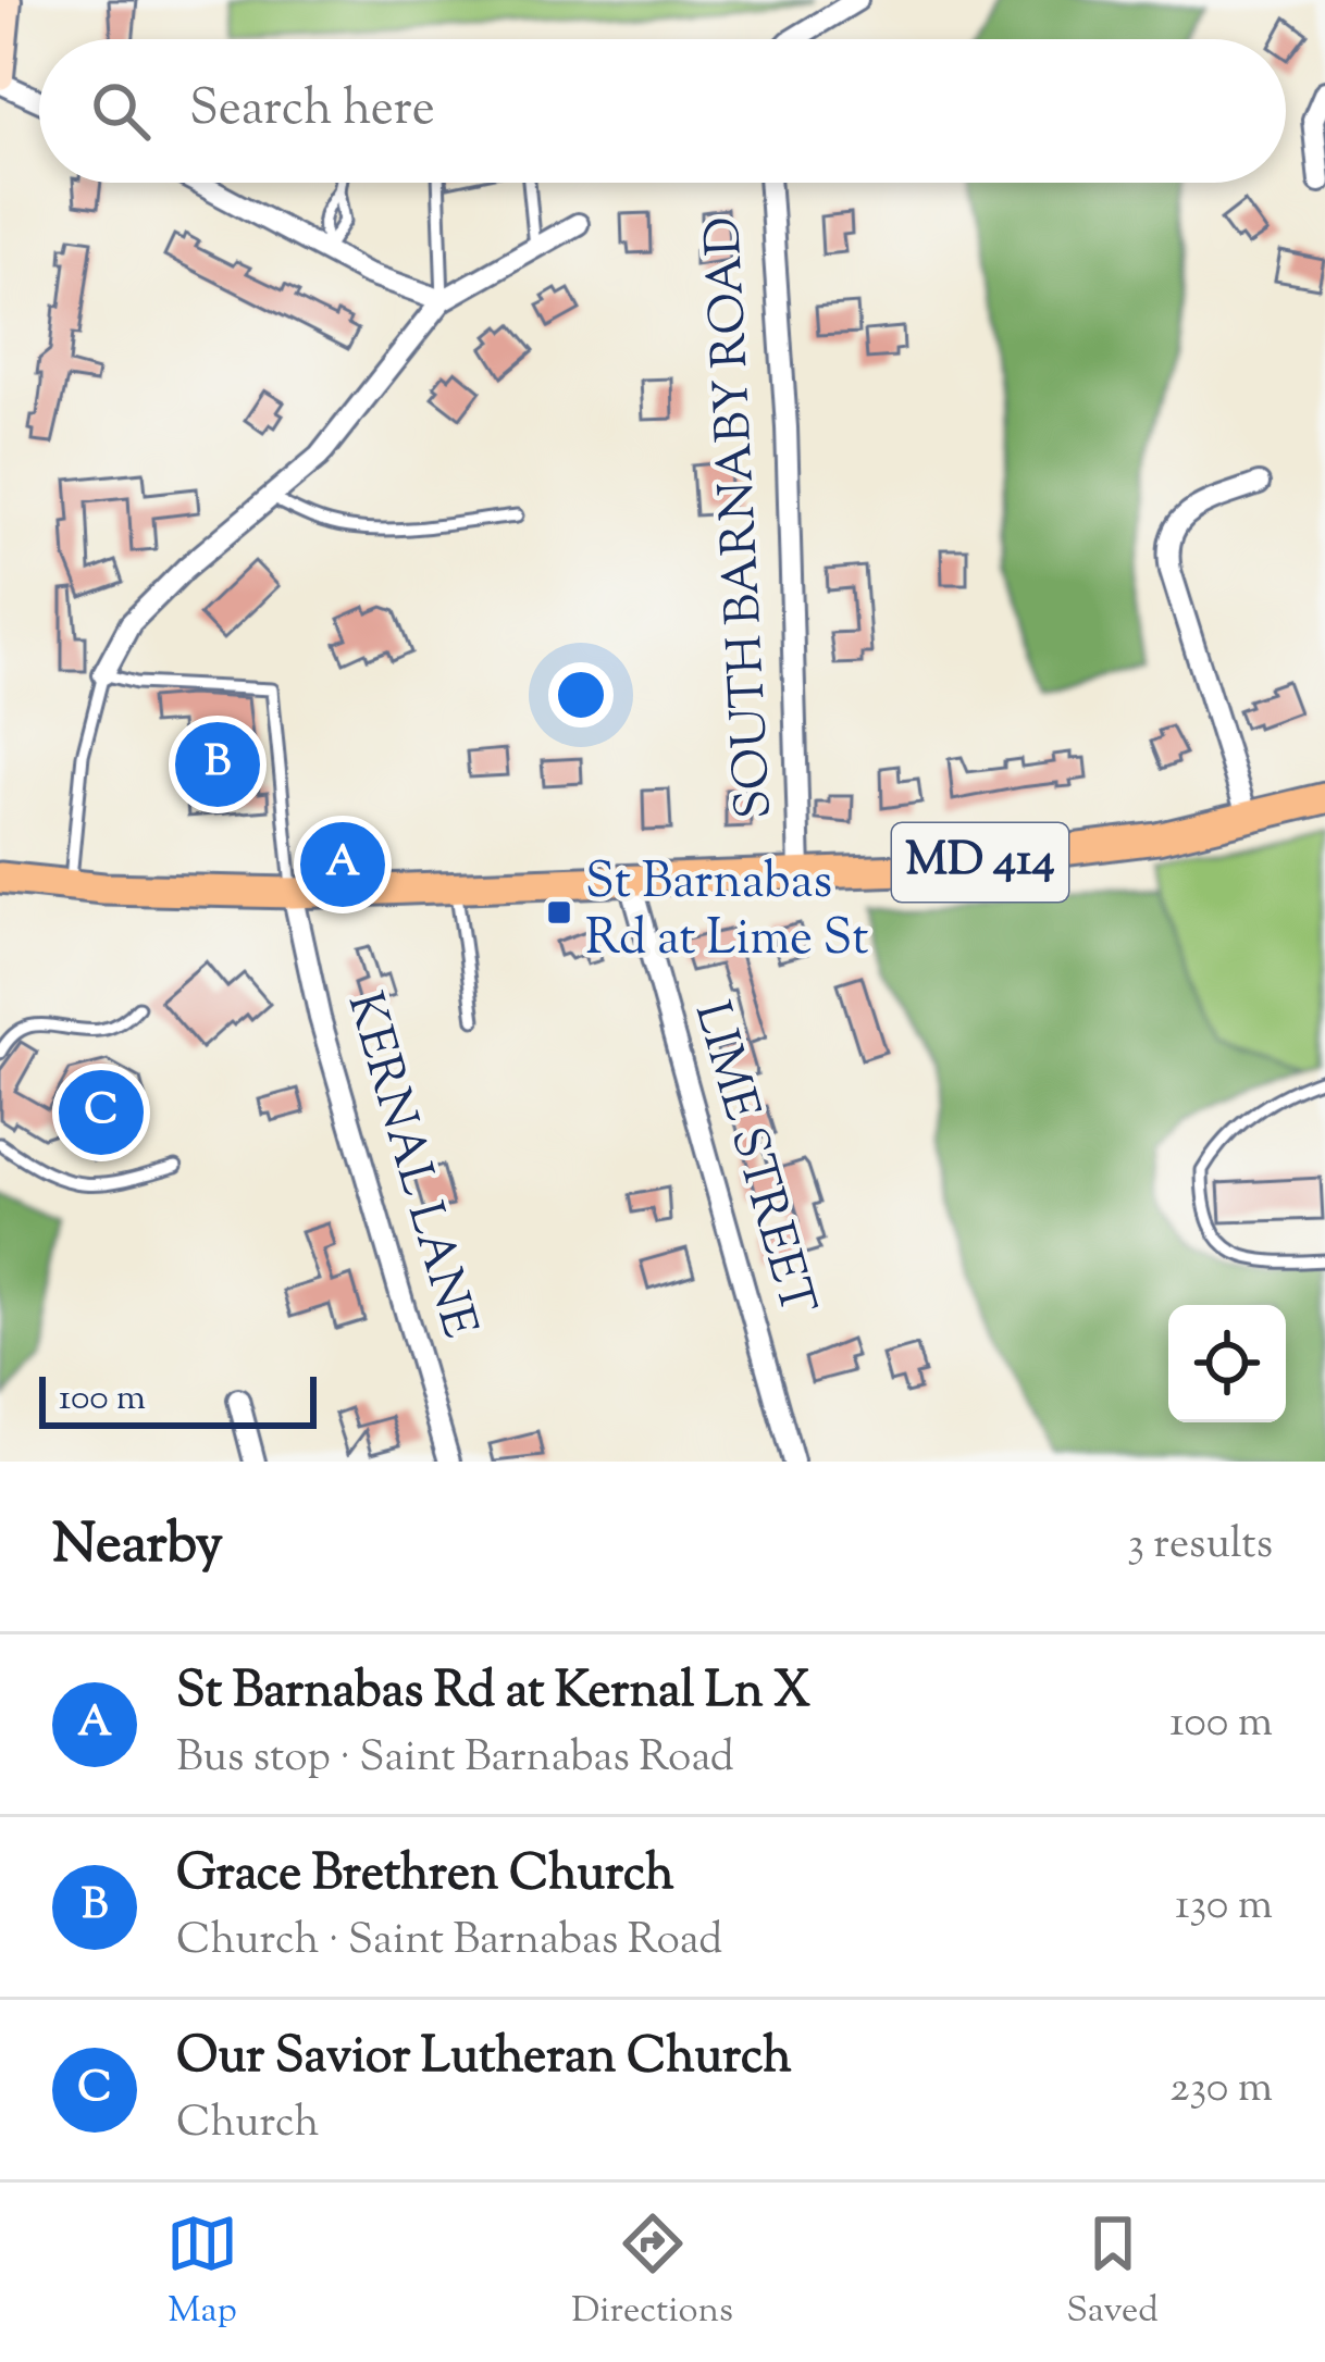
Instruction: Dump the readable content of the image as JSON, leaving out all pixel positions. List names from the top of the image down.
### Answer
{
  "streets": {
    "main road": ["MD 414"],
    "street": ["SOUTH BARNABY ROAD", "LIME STREET", "KERNAL LANE"]
  },
  "crossings": [
    ["SOUTH BARNABY ROAD", "MD 414"],
    ["MD 414", "LIME STREET"],
    ["MD 414", "KERNAL LANE"]
  ],
  "places": {
    "transit": ["St Barnabas Rd at Lime St"]
  },
  "scale_bar": "100 m",
  "page": {
    "search": "Search here",
    "pins": ["B", "A", "C"],
    "scale": "100 m",
    "heading": ["Nearby", "3 results"],
    "list": [
      {
        "mark": "A",
        "name": "St Barnabas Rd at Kernal Ln X",
        "note": "Bus stop · Saint Barnabas Road",
        "value": "100 m"
      },
      {
        "mark": "B",
        "name": "Grace Brethren Church",
        "note": "Church · Saint Barnabas Road",
        "value": "130 m"
      },
      {
        "mark": "C",
        "name": "Our Savior Lutheran Church",
        "note": "Church",
        "value": "230 m"
      }
    ],
    "nav": ["Map", "Directions", "Saved"]
  }
}
